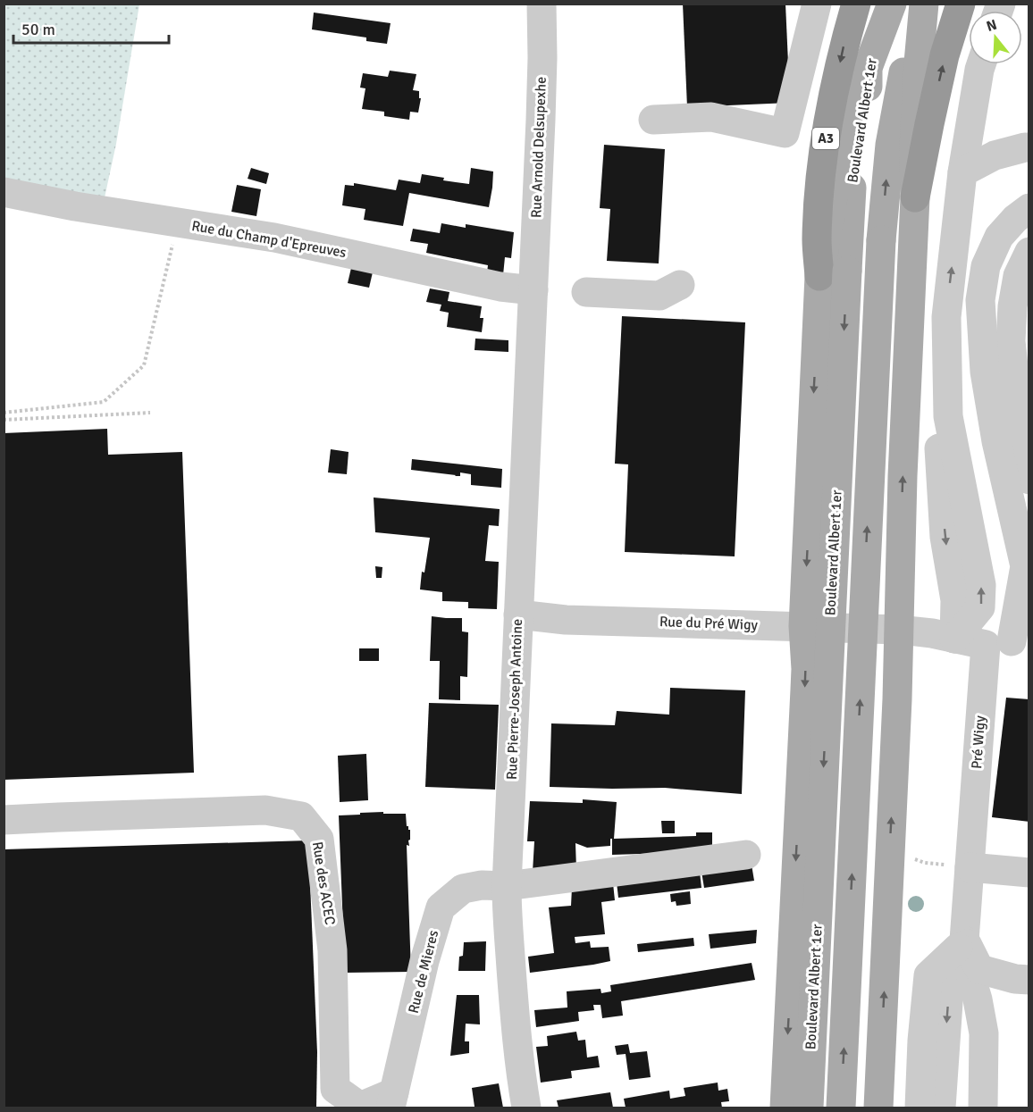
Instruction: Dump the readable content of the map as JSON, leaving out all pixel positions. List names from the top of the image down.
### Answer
{
  "streets": {
    "highway": ["A3"],
    "main road": ["Boulevard Albert 1er"],
    "street": [
      "Rue Arnold Delsupexhe",
      "Rue du Champ d'Epreuves",
      "Rue du Pré Wigy",
      "Rue Pierre-Joseph Antoine",
      "Pré Wigy",
      "Rue des ACEC",
      "Rue de Mieres"
    ]
  },
  "crossings": [
    ["Boulevard Albert 1er", "A3"],
    ["Rue Arnold Delsupexhe", "Rue du Champ d'Epreuves"],
    ["Rue Arnold Delsupexhe", "Rue Pierre-Joseph Antoine"],
    ["Rue du Champ d'Epreuves", "Rue Pierre-Joseph Antoine"],
    ["Rue du Pré Wigy", "Rue Pierre-Joseph Antoine"],
    ["Rue Pierre-Joseph Antoine", "Rue de Mieres"],
    ["Rue des ACEC", "Rue de Mieres"]
  ],
  "scale_bar": "50 m",
  "north": "top"
}
